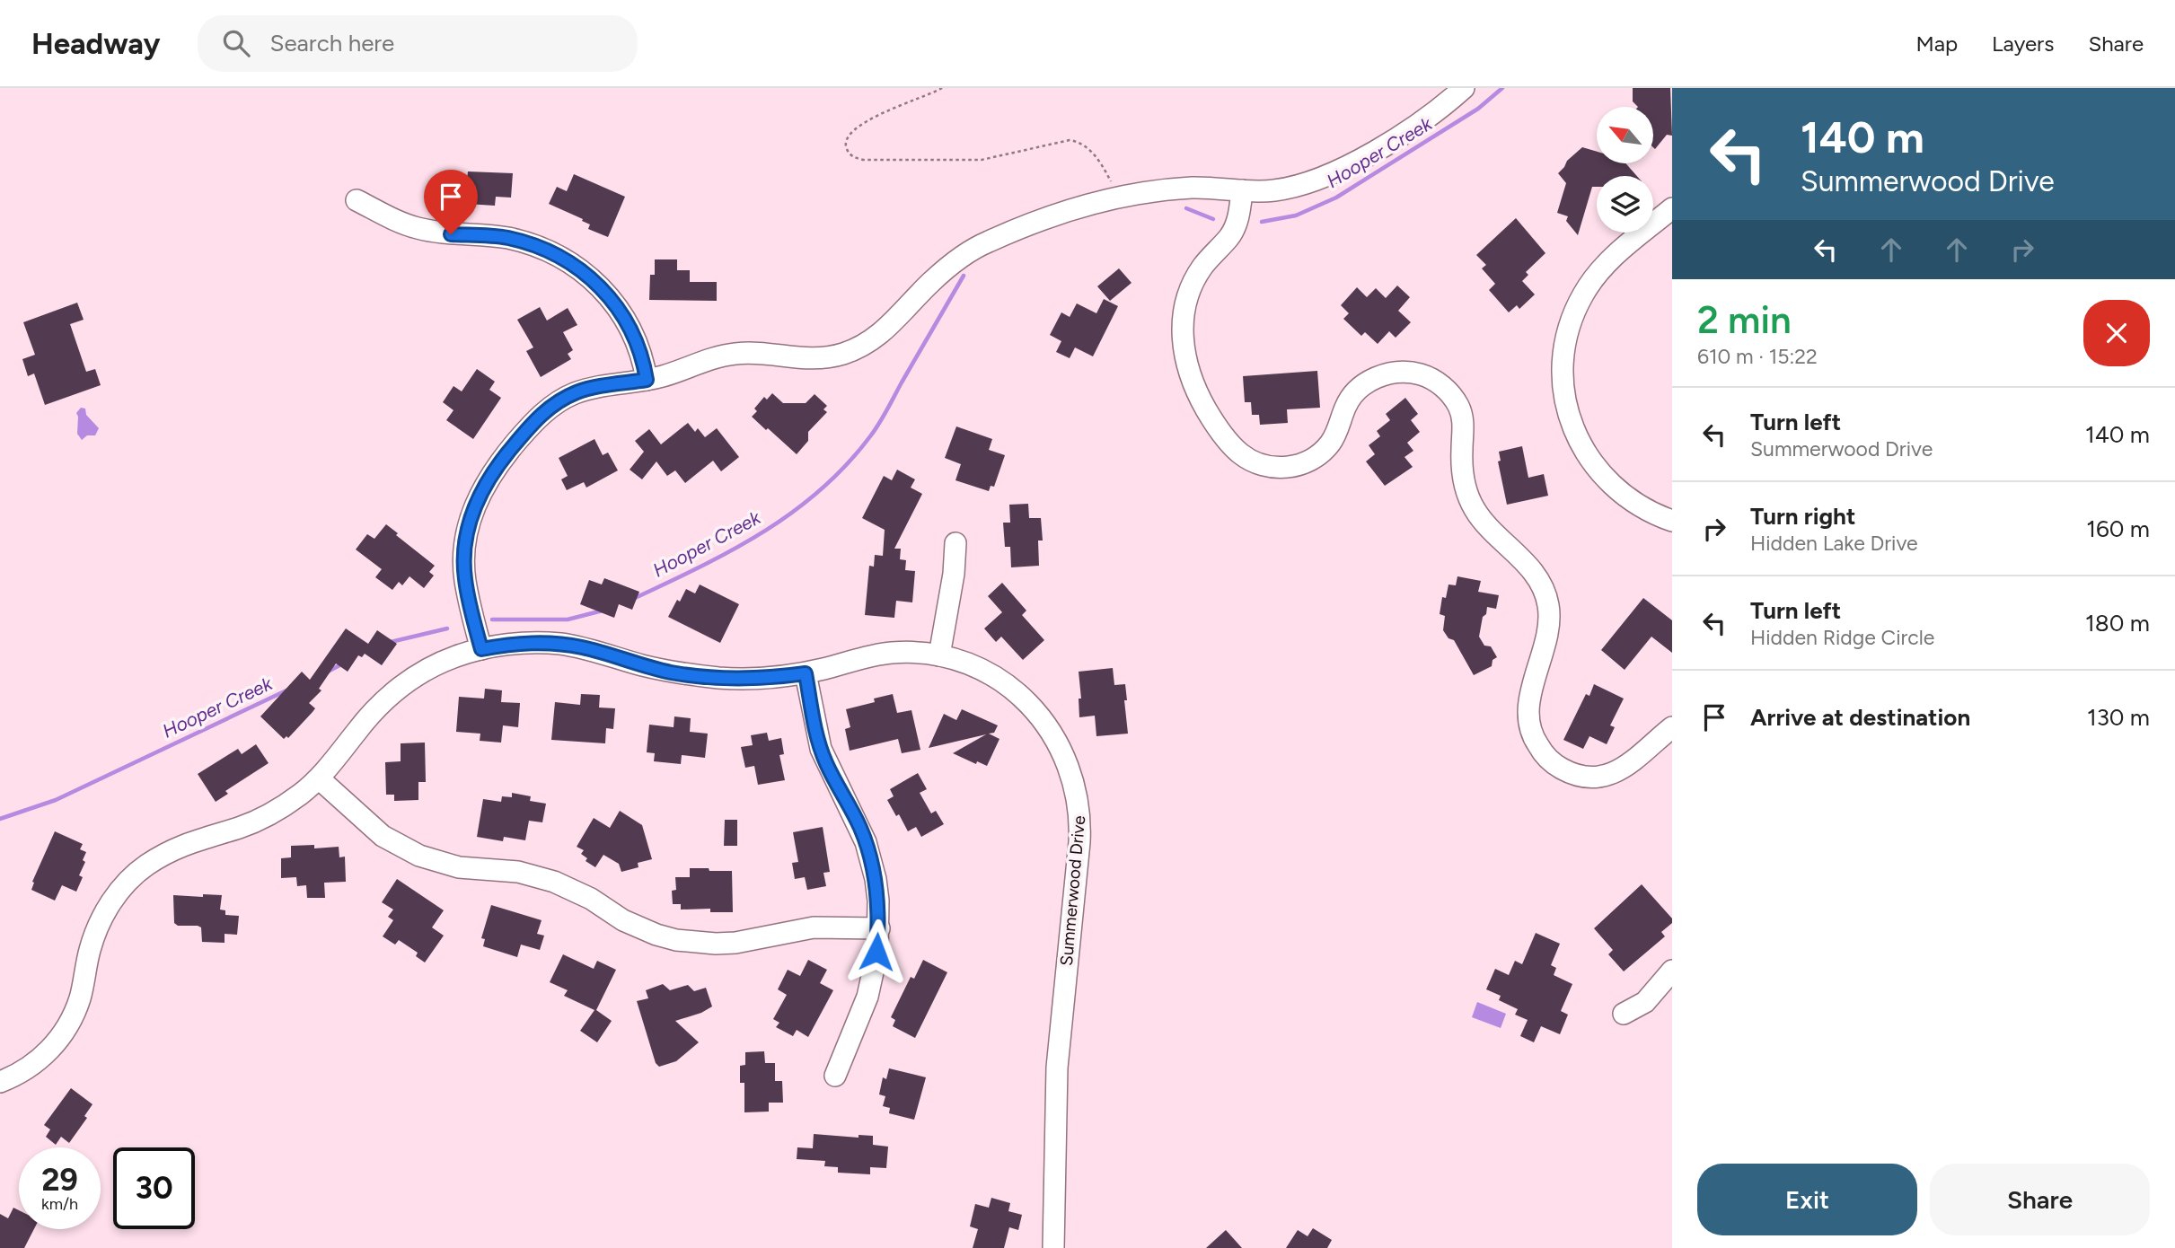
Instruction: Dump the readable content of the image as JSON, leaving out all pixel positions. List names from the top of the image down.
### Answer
{
  "streets": {
    "street": ["Summerwood Drive"]
  },
  "water": ["Hooper Creek"],
  "north": "top left",
  "page": {
    "header": "Headway",
    "search": "Search here",
    "nav": ["Map", "Layers", "Share"],
    "turn": ["140 m", "Summerwood Drive"],
    "heading": ["2 min", "610 m · 15:22"],
    "list": [
      {
        "name": "Turn left",
        "note": "Summerwood Drive",
        "value": "140 m"
      },
      {
        "name": "Turn right",
        "note": "Hidden Lake Drive",
        "value": "160 m"
      },
      {
        "name": "Turn left",
        "note": "Hidden Ridge Circle",
        "value": "180 m"
      },
      {
        "name": "Arrive at destination",
        "value": "130 m"
      }
    ],
    "speed": "29 km/h",
    "limit": "30",
    "buttons": ["Exit", "Share"]
  }
}
